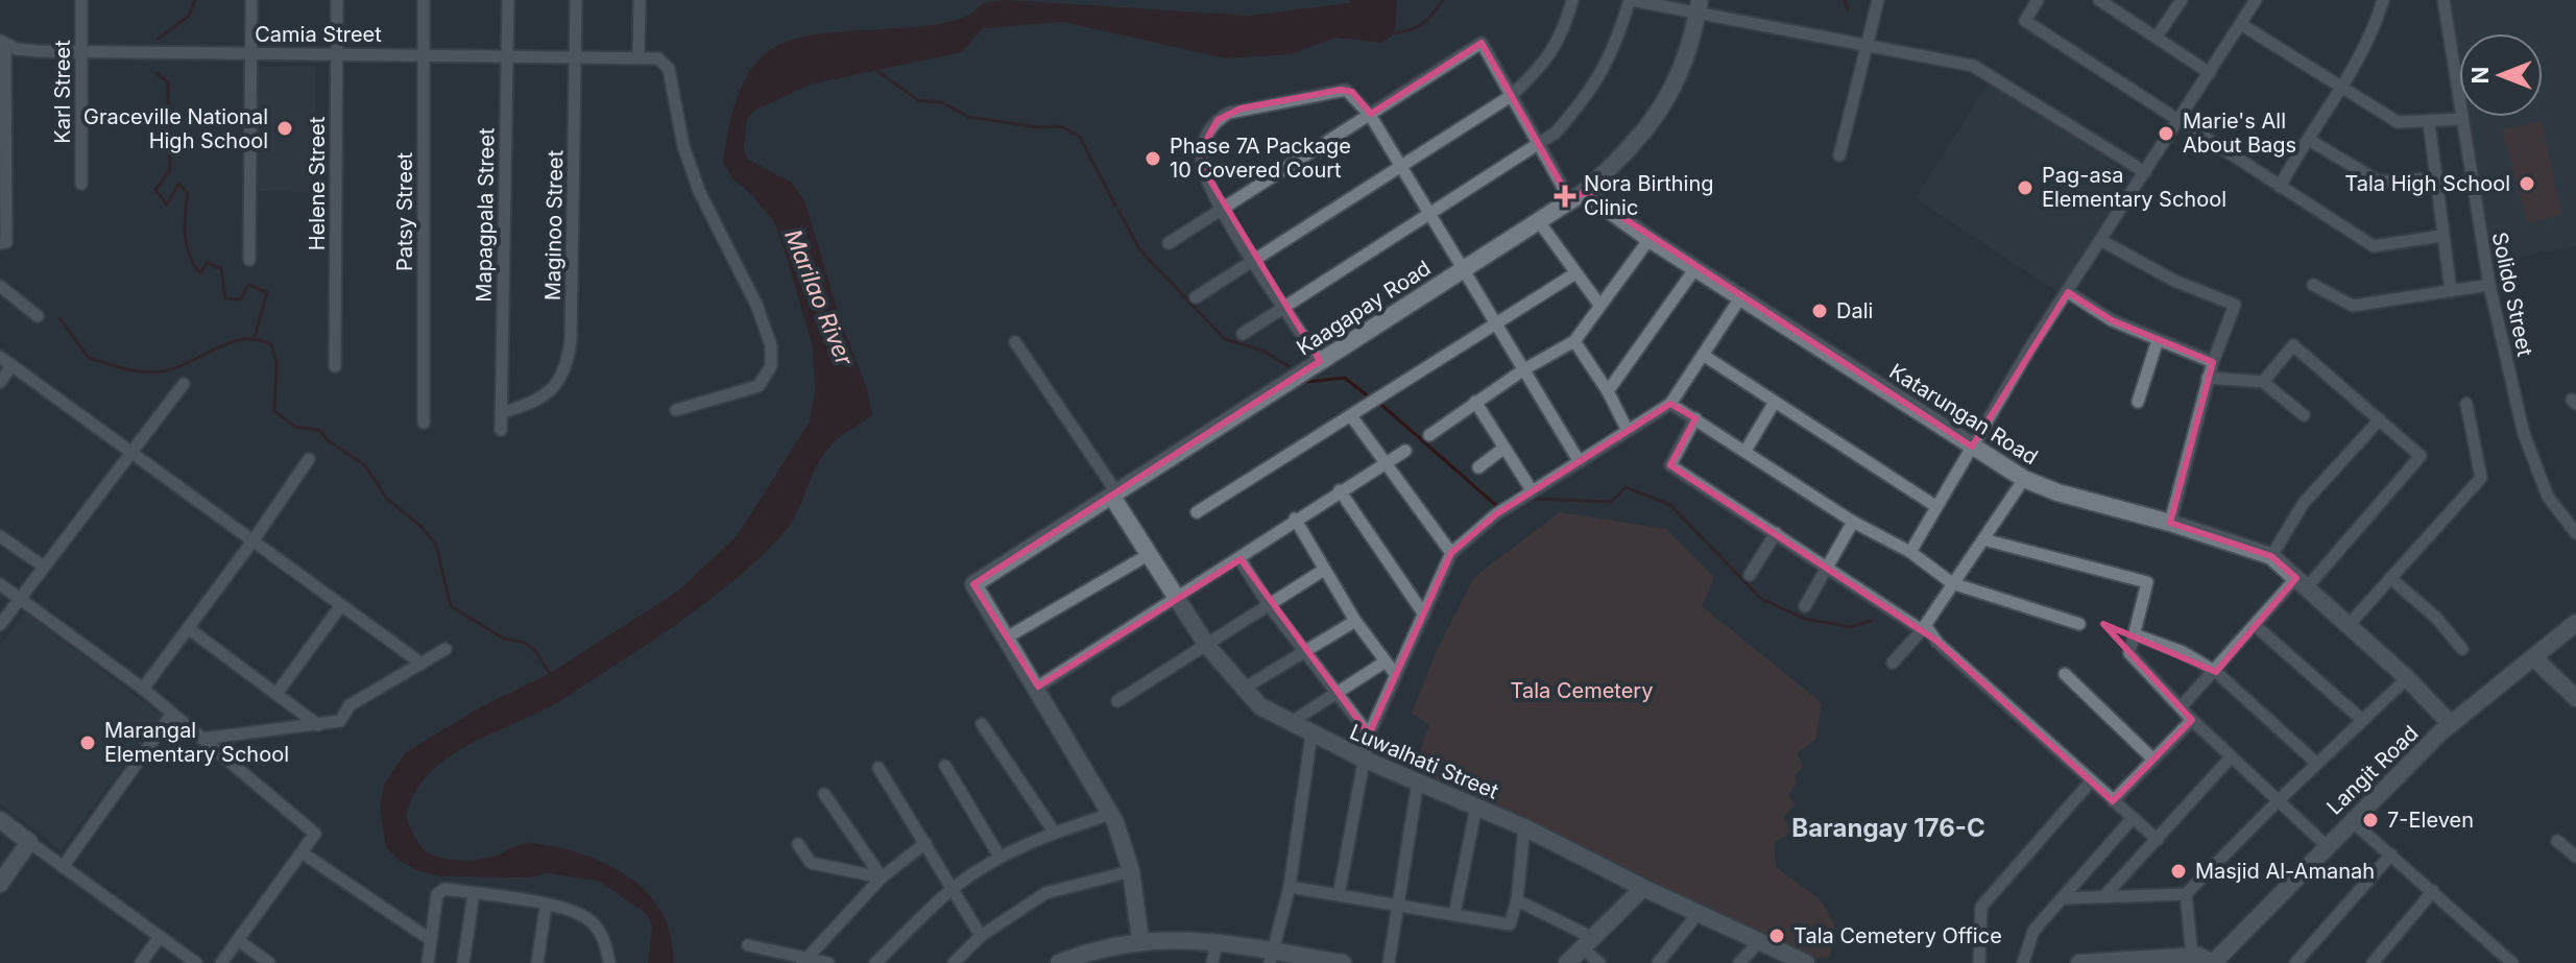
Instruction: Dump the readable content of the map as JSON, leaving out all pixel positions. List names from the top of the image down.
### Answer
{
  "streets": {
    "street": [
      "Camia Street",
      "Karl Street",
      "Helene Street",
      "Patsy Street",
      "Mapagpala Street",
      "Maginoo Street",
      "Solido Street",
      "Kaagapay Road",
      "Katarungan Road",
      "Luwalhati Street",
      "Langit Road"
    ]
  },
  "crossings": [
    ["Camia Street", "Karl Street"],
    ["Camia Street", "Helene Street"],
    ["Camia Street", "Patsy Street"],
    ["Camia Street", "Mapagpala Street"],
    ["Camia Street", "Maginoo Street"],
    ["Mapagpala Street", "Maginoo Street"],
    ["Kaagapay Road", "Katarungan Road"],
    ["Kaagapay Road", "Luwalhati Street"],
    ["Katarungan Road", "Langit Road"]
  ],
  "districts": ["Barangay 176-C"],
  "water": ["Marilao River"],
  "parks": ["Tala Cemetery"],
  "places": {
    "other": [
      "Graceville National High School",
      "Marie's All About Bags",
      "Phase 7A Package 10 Covered Court",
      "Tala High School",
      "Pag-asa Elementary School",
      "Dali",
      "Marangal Elementary School",
      "7-Eleven",
      "Masjid Al-Amanah",
      "Tala Cemetery Office"
    ],
    "health": ["Nora Birthing Clinic"]
  },
  "north": "left"
}
